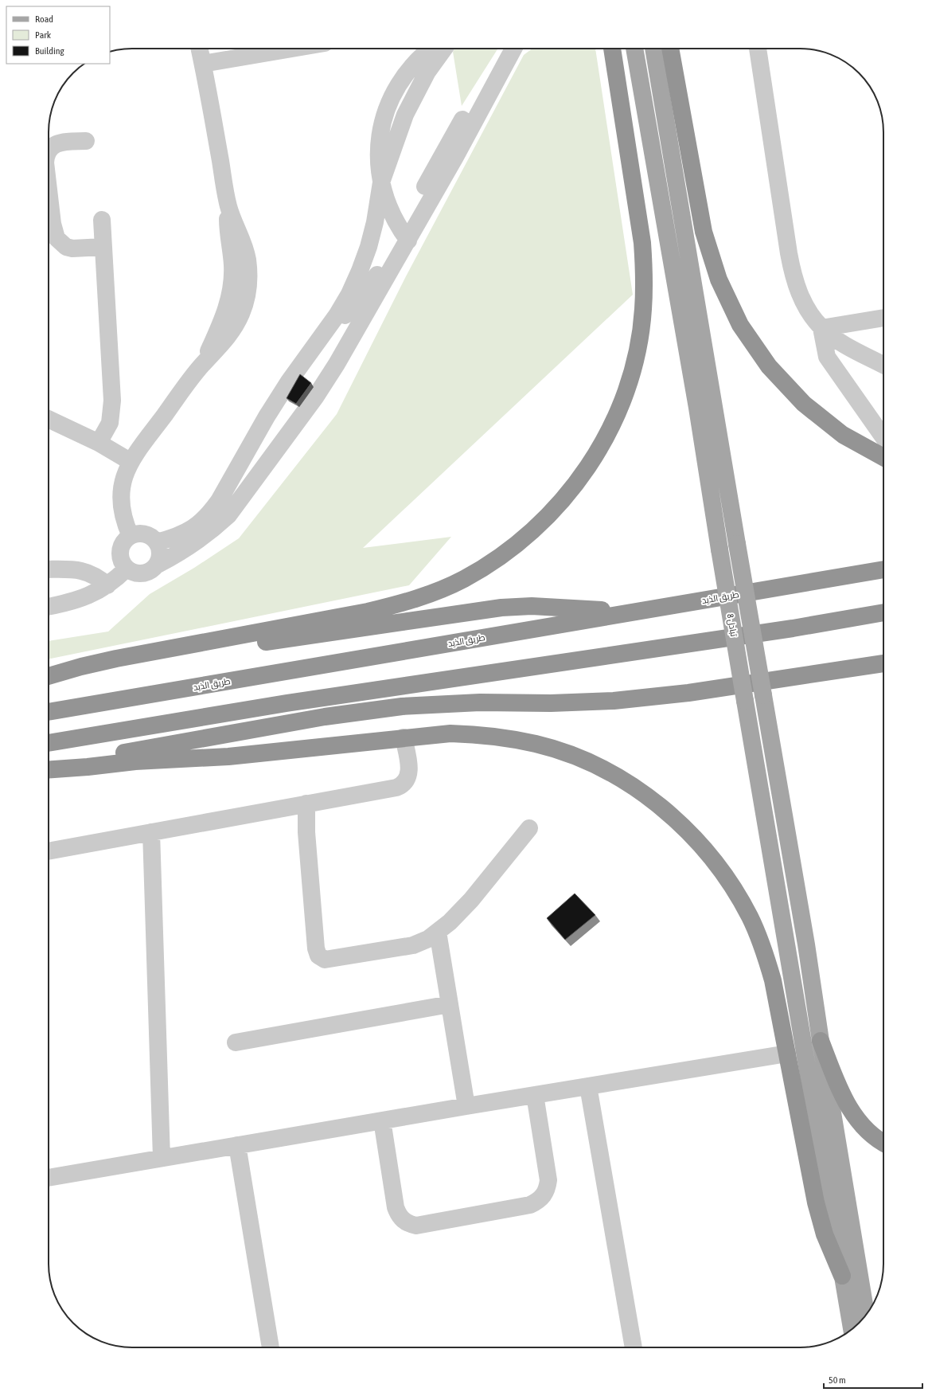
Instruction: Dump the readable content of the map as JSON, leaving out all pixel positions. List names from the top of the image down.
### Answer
{
  "streets": {
    "highway": ["طريق الذيد"],
    "main road": ["تبادل 8"]
  },
  "legend": ["Road", "Park", "Building"],
  "scale_bar": "50 m"
}
